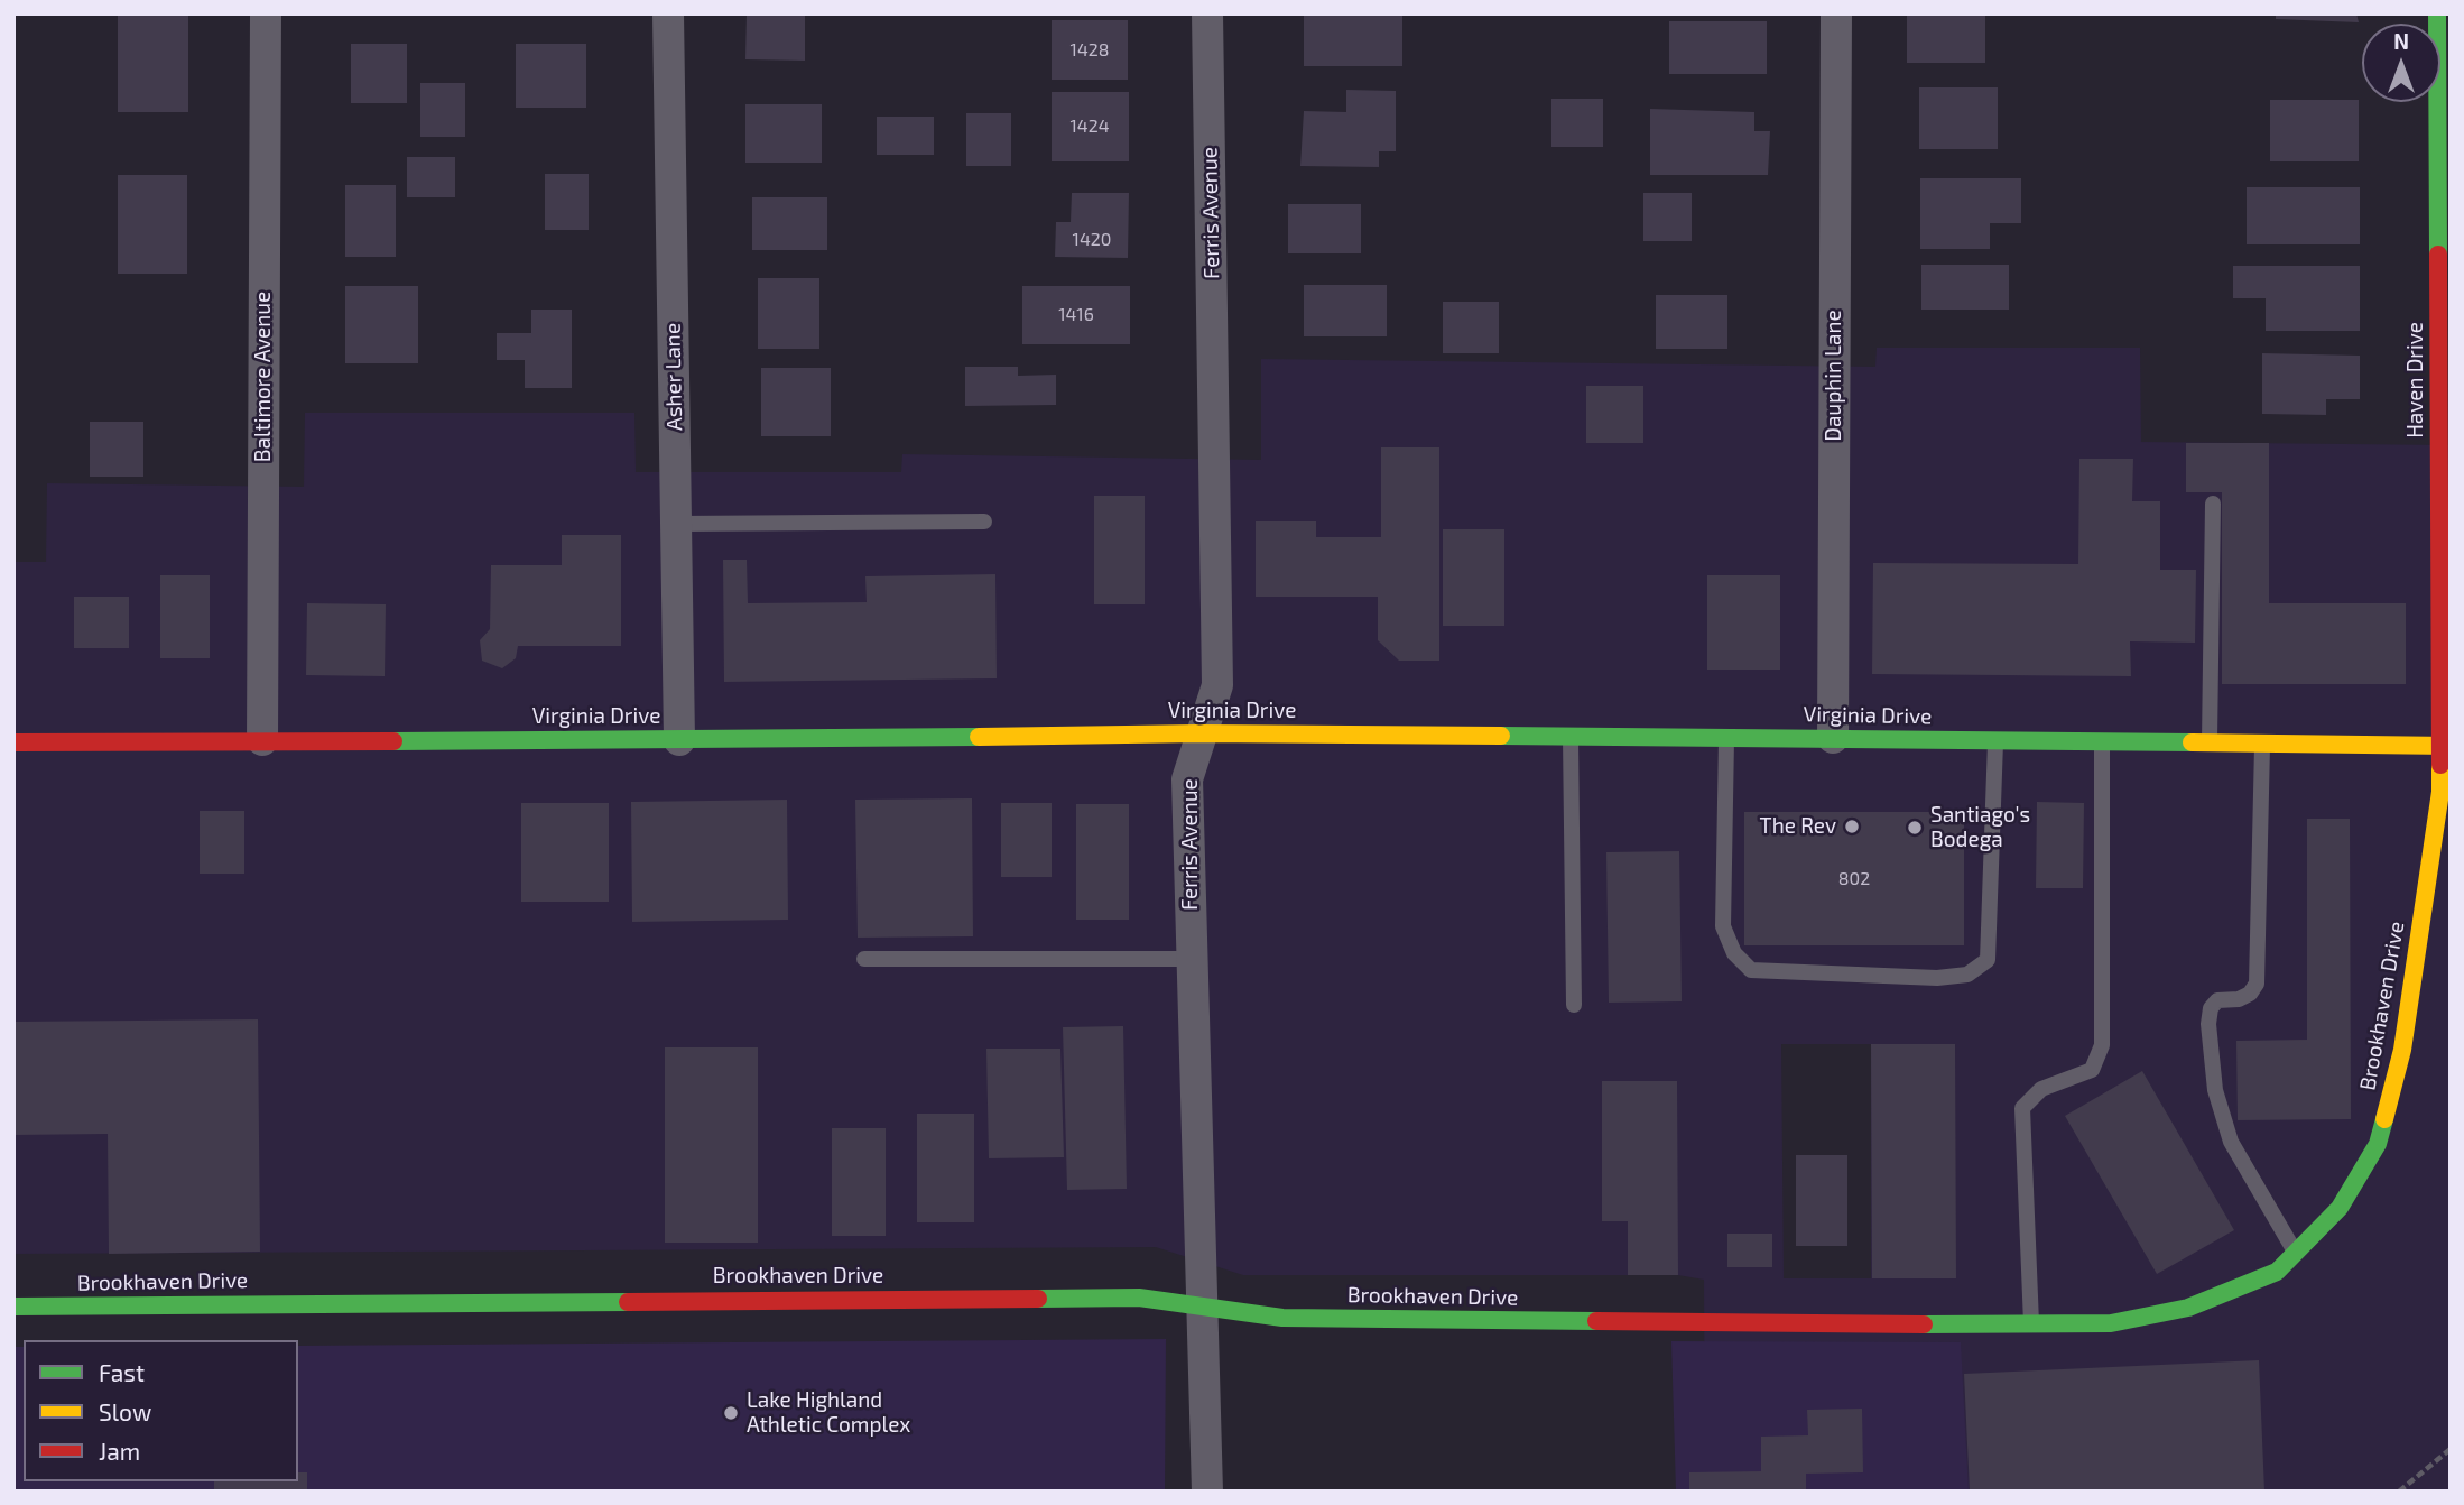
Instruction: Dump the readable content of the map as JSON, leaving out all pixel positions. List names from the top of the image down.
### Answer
{
  "streets": {
    "street": [
      "Ferris Avenue",
      "Dauphin Lane",
      "Baltimore Avenue",
      "Asher Lane",
      "Haven Drive",
      "Virginia Drive",
      "Brookhaven Drive"
    ]
  },
  "crossings": [
    ["Ferris Avenue", "Virginia Drive"],
    ["Ferris Avenue", "Brookhaven Drive"],
    ["Dauphin Lane", "Virginia Drive"],
    ["Baltimore Avenue", "Virginia Drive"],
    ["Asher Lane", "Virginia Drive"],
    ["Haven Drive", "Virginia Drive"],
    ["Haven Drive", "Brookhaven Drive"],
    ["Virginia Drive", "Brookhaven Drive"]
  ],
  "places": ["The Rev", "Santiago's Bodega", "Lake Highland Athletic Complex"],
  "house_numbers": [
    "1428",
    "1424",
    "1420",
    "1416",
    "802"
  ],
  "legend": ["Fast", "Slow", "Jam"],
  "north": "top"
}
